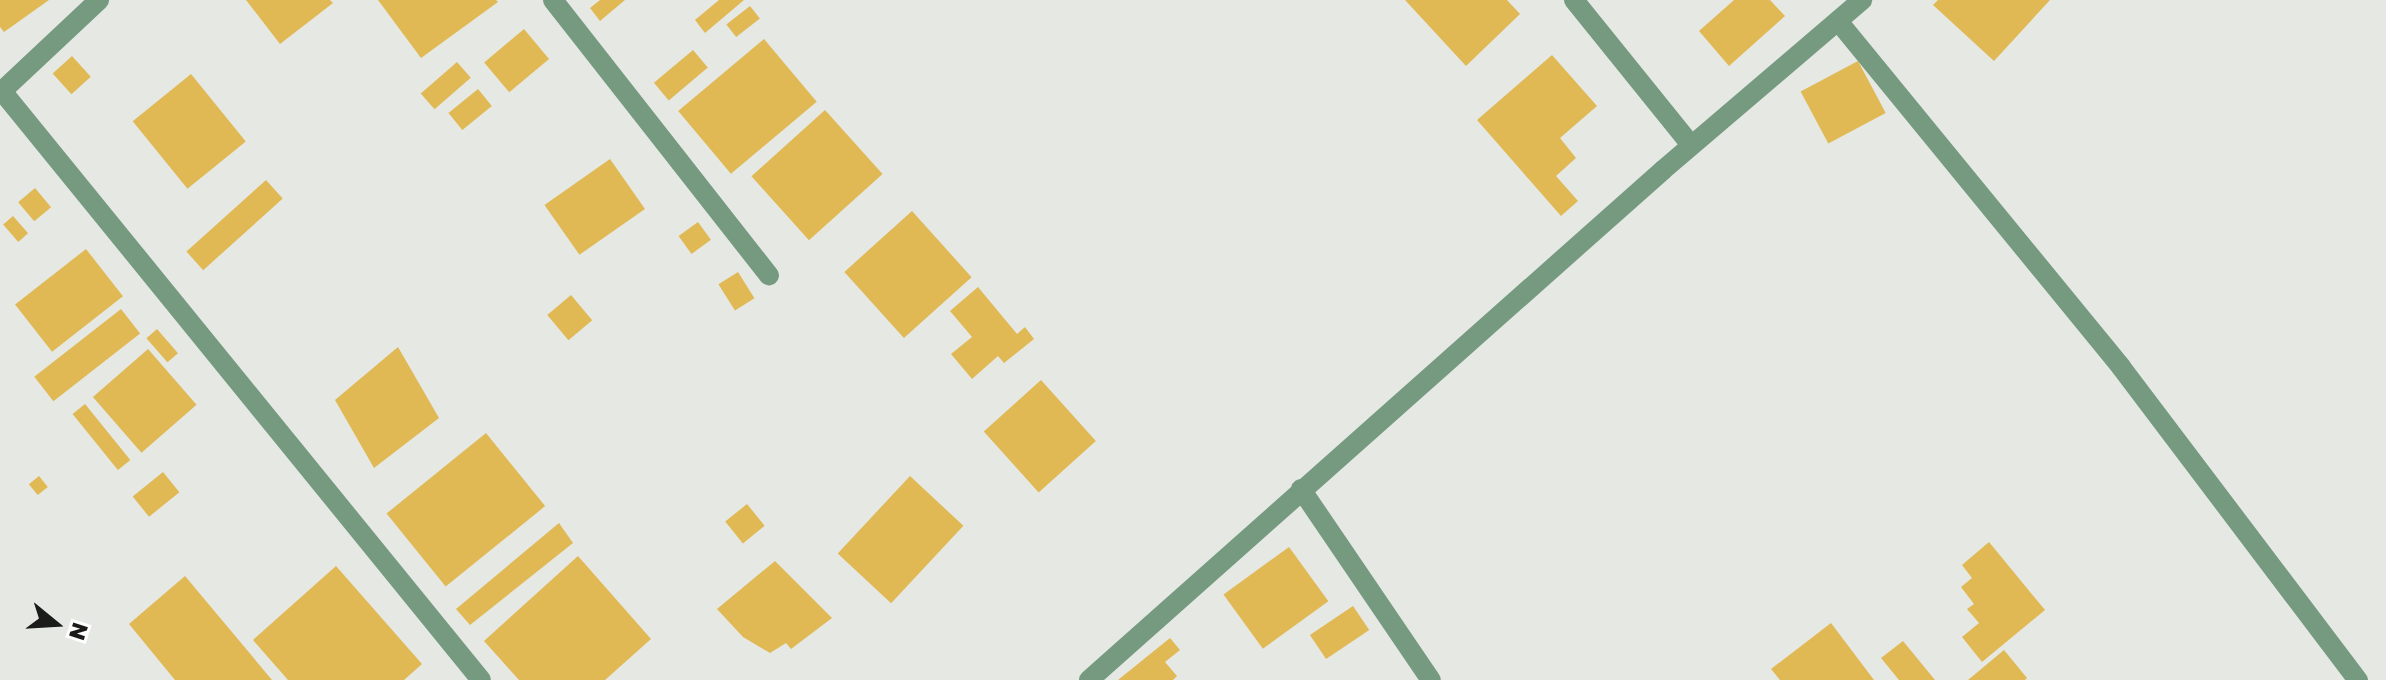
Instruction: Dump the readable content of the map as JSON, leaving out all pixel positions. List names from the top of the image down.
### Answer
{
  "north": "right"
}
